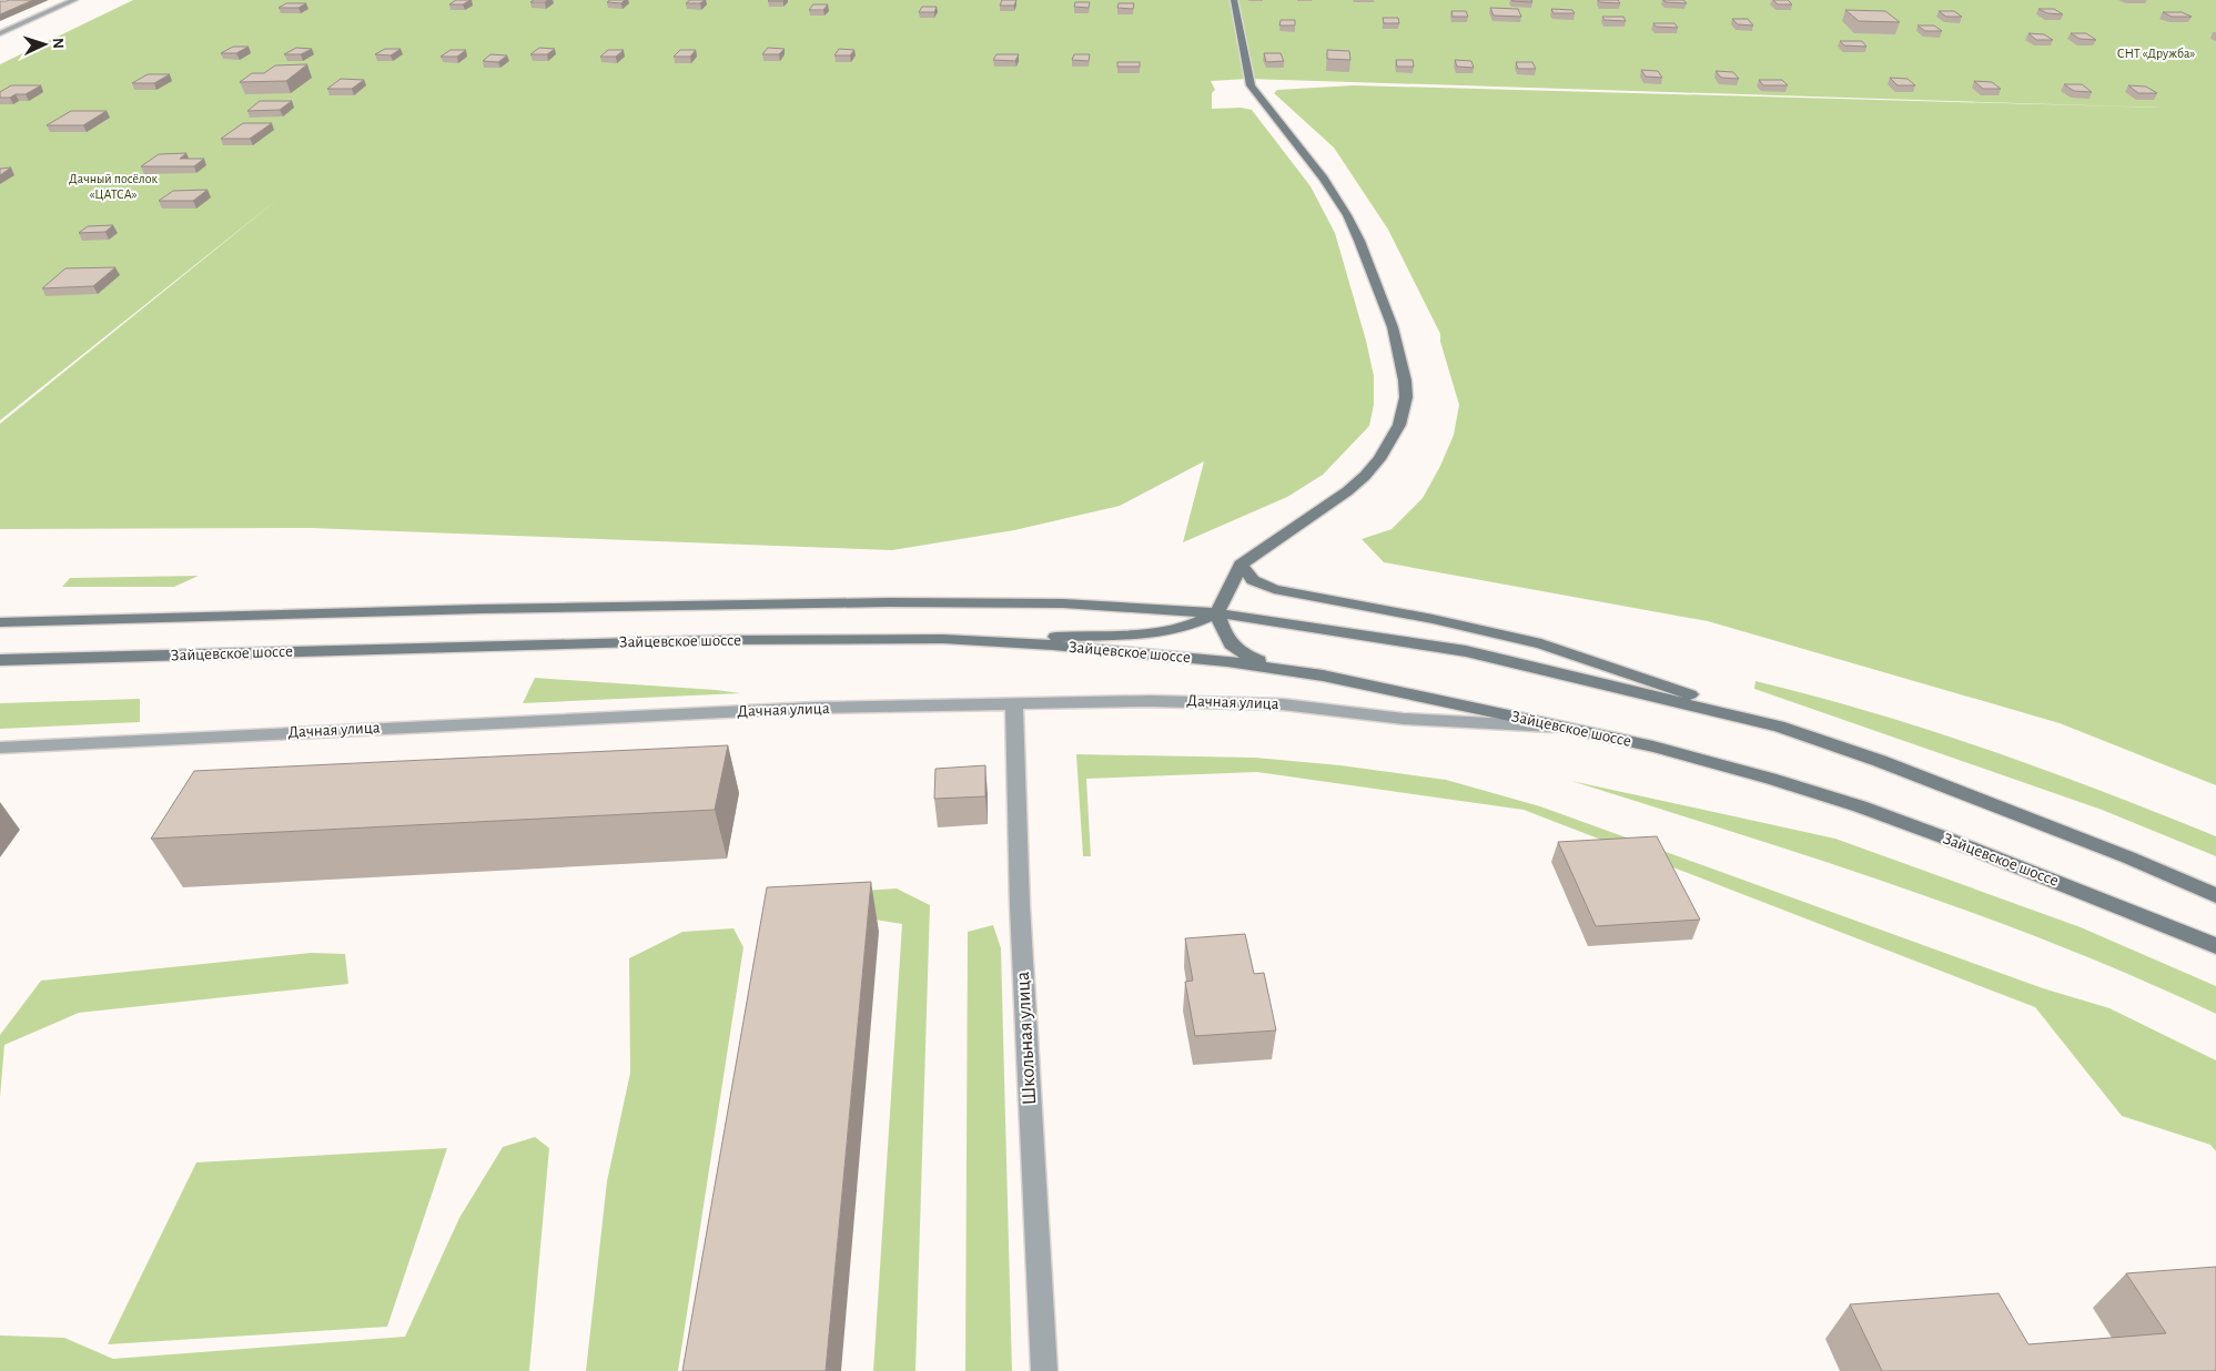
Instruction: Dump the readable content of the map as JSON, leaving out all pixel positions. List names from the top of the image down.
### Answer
{
  "streets": {
    "main road": ["Зайцевское шоссе"],
    "street": ["Дачная улица", "Школьная улица"]
  },
  "crossings": [
    ["Зайцевское шоссе", "Дачная улица"],
    ["Дачная улица", "Школьная улица"]
  ],
  "parks": ["СНТ «Дружба»", "Дачный посёлок «ЦАТСА»"],
  "north": "right"
}
